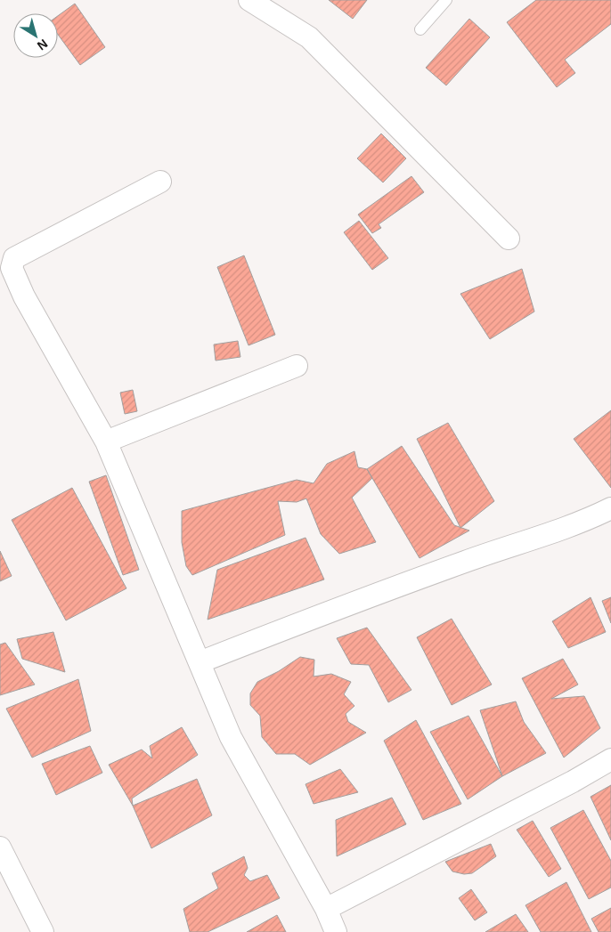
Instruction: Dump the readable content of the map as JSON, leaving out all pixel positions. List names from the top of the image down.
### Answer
{
  "north": "bottom right"
}
